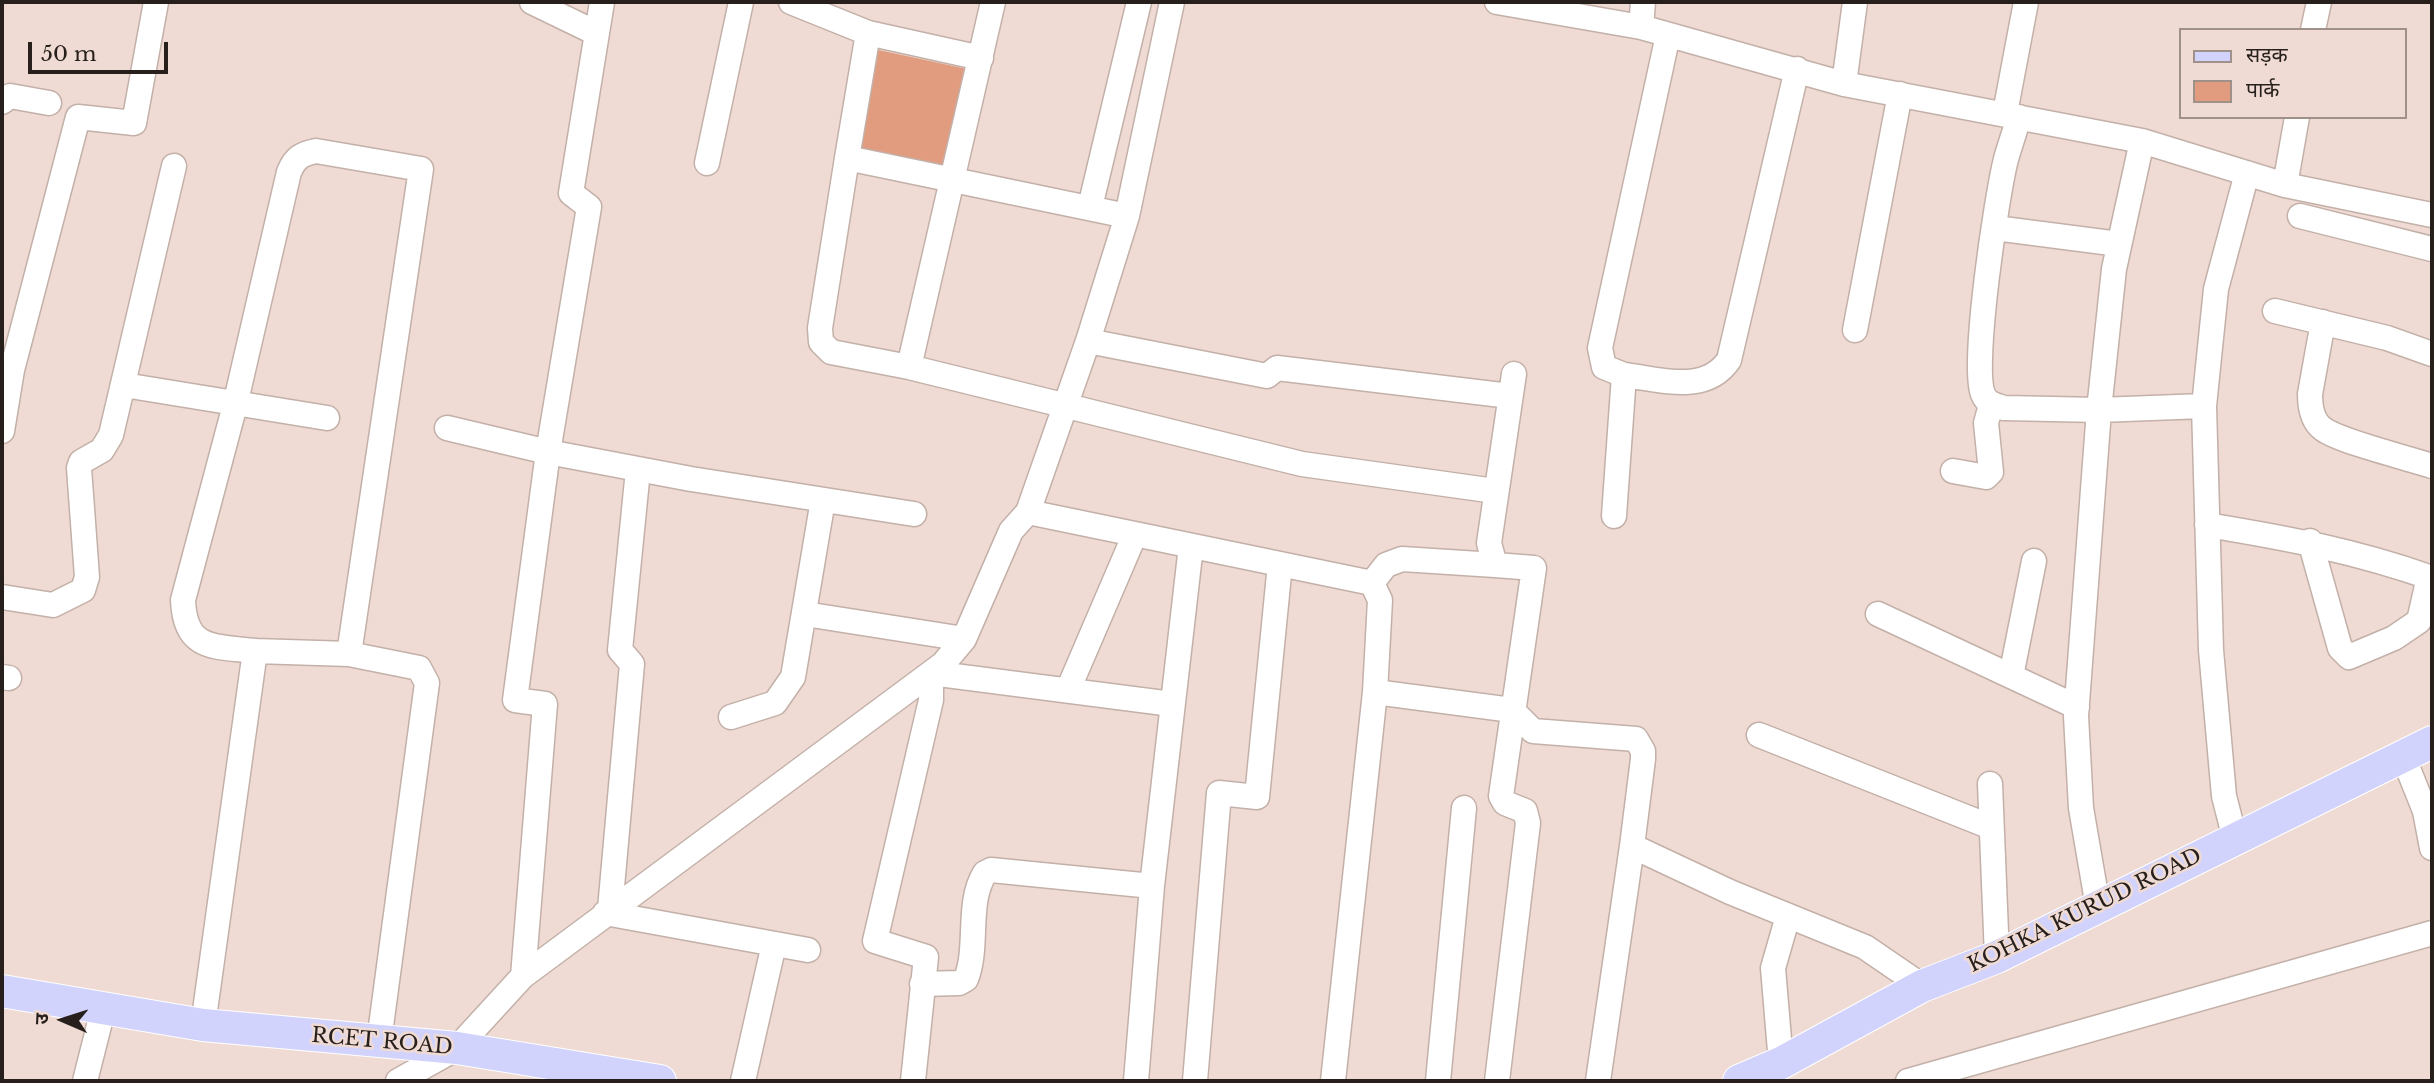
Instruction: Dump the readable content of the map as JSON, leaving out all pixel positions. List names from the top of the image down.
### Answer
{
  "streets": {
    "main road": ["KOHKA KURUD ROAD", "RCET ROAD"]
  },
  "legend": ["सड़क", "पार्क"],
  "scale_bar": "50 m",
  "north": "left"
}
